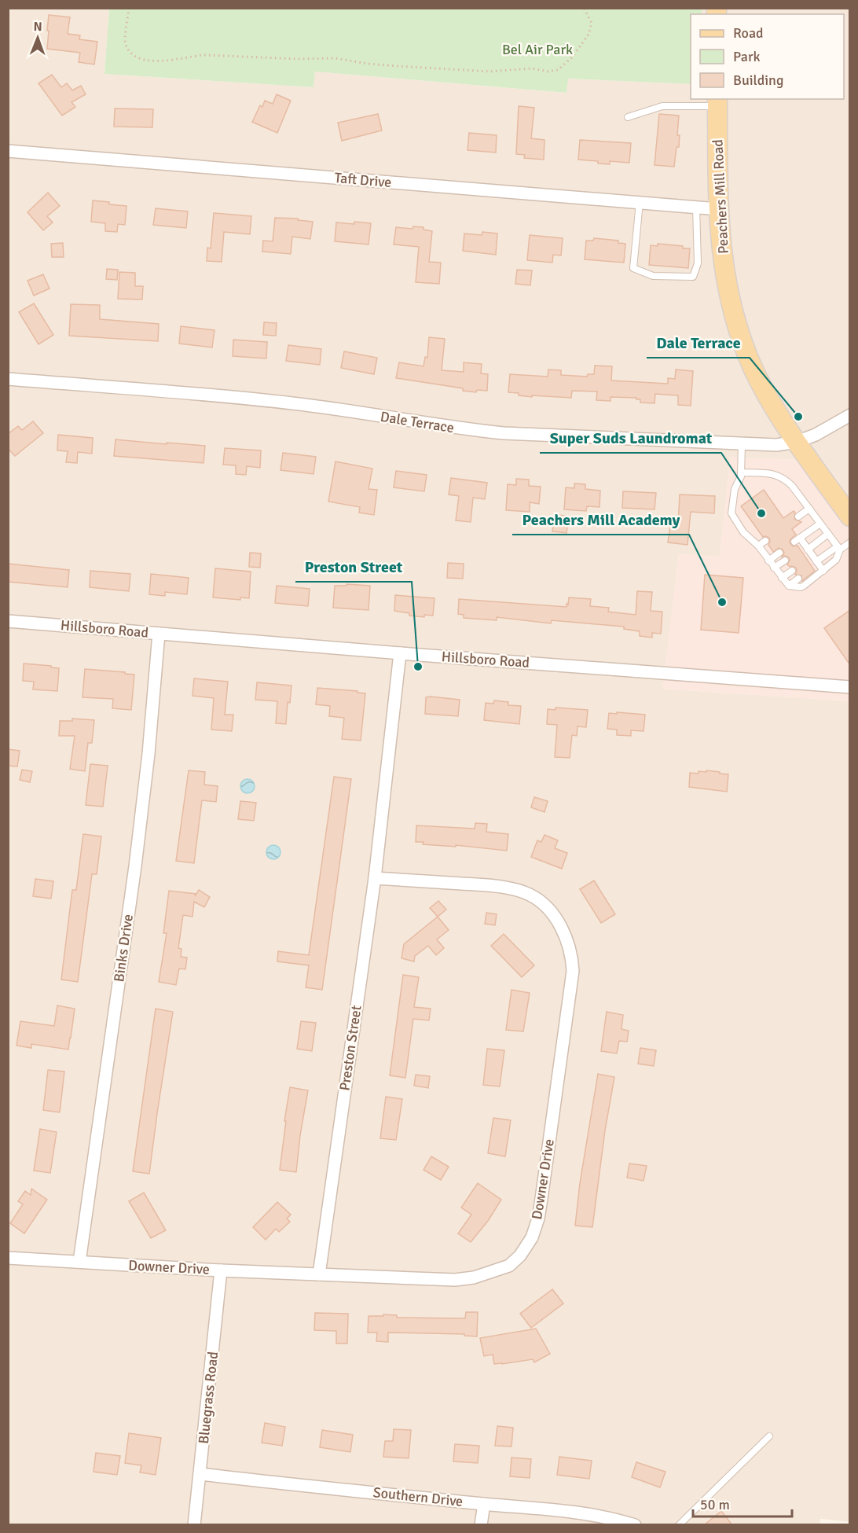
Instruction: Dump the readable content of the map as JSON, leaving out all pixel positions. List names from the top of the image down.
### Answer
{
  "streets": {
    "main road": ["Peachers Mill Road"],
    "street": [
      "Taft Drive",
      "Dale Terrace",
      "Hillsboro Road",
      "Binks Drive",
      "Preston Street",
      "Downer Drive",
      "Bluegrass Road",
      "Southern Drive"
    ]
  },
  "crossings": [
    ["Taft Drive", "Peachers Mill Road"],
    ["Peachers Mill Road", "Dale Terrace"],
    ["Hillsboro Road", "Binks Drive"],
    ["Hillsboro Road", "Preston Street"],
    ["Binks Drive", "Downer Drive"],
    ["Preston Street", "Downer Drive"],
    ["Downer Drive", "Bluegrass Road"],
    ["Bluegrass Road", "Southern Drive"]
  ],
  "parks": ["Bel Air Park"],
  "places": [
    "Dale Terrace",
    "Super Suds Laundromat",
    "Peachers Mill Academy",
    "Preston Street"
  ],
  "legend": ["Road", "Park", "Building"],
  "scale_bar": "50 m",
  "north": "top"
}
